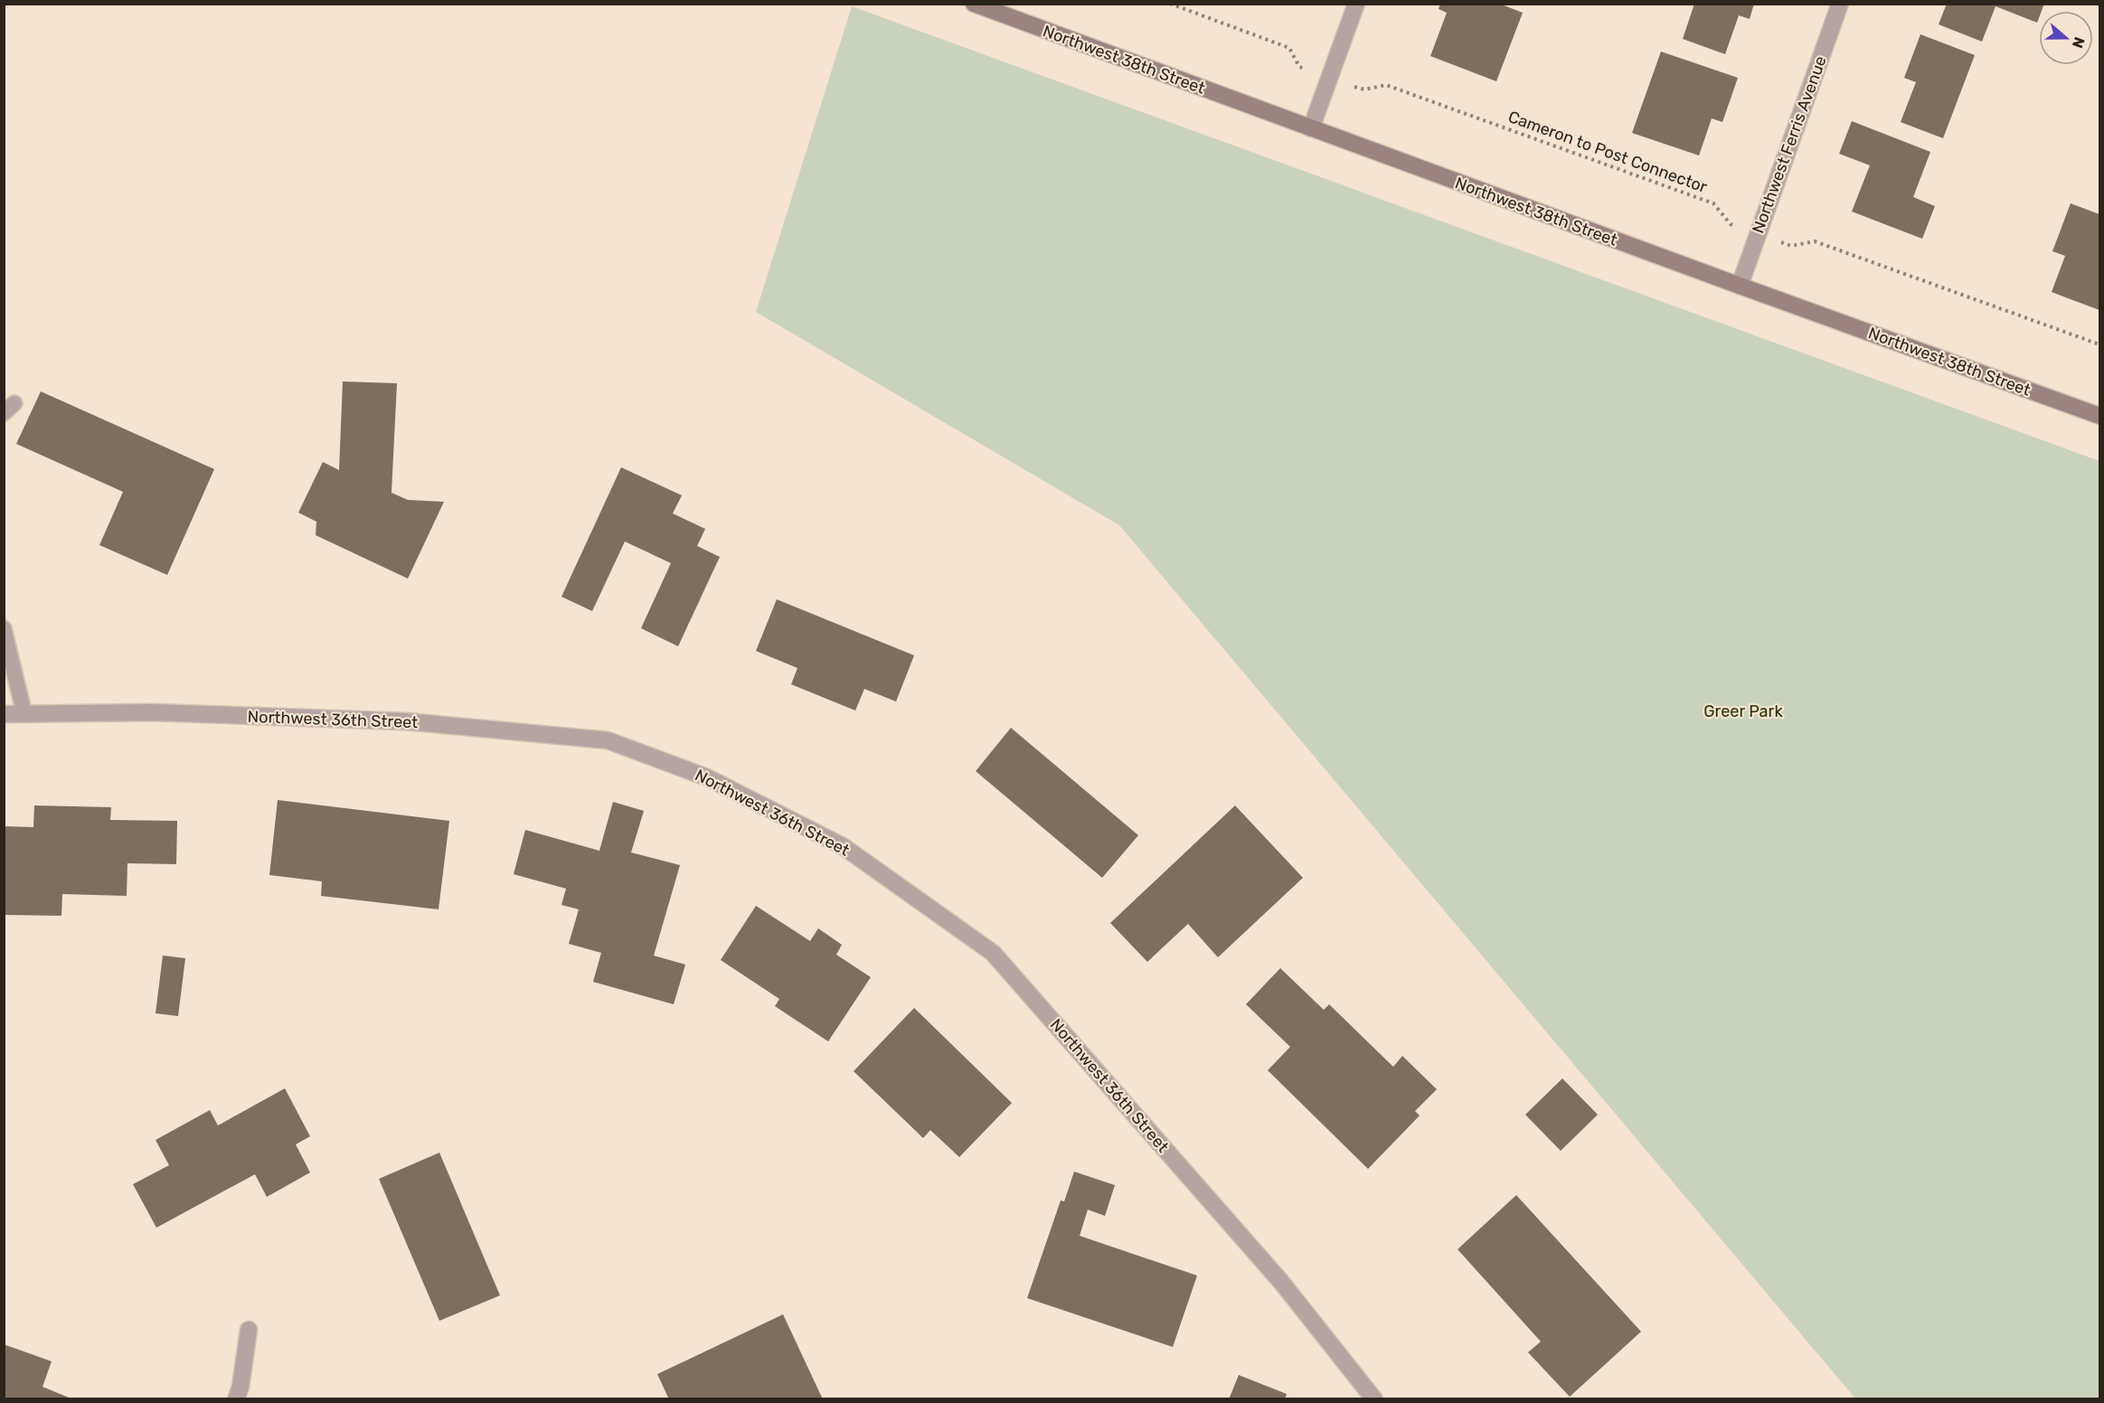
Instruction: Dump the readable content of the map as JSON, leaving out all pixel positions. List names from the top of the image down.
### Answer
{
  "streets": {
    "main road": ["Northwest 38th Street"],
    "street": ["Northwest Ferris Avenue", "Northwest 36th Street"],
    "path": ["Cameron to Post Connector"]
  },
  "crossings": [
    ["Northwest 38th Street", "Northwest Ferris Avenue"],
    ["Northwest Ferris Avenue", "Cameron to Post Connector"]
  ],
  "parks": ["Greer Park"],
  "north": "right"
}
